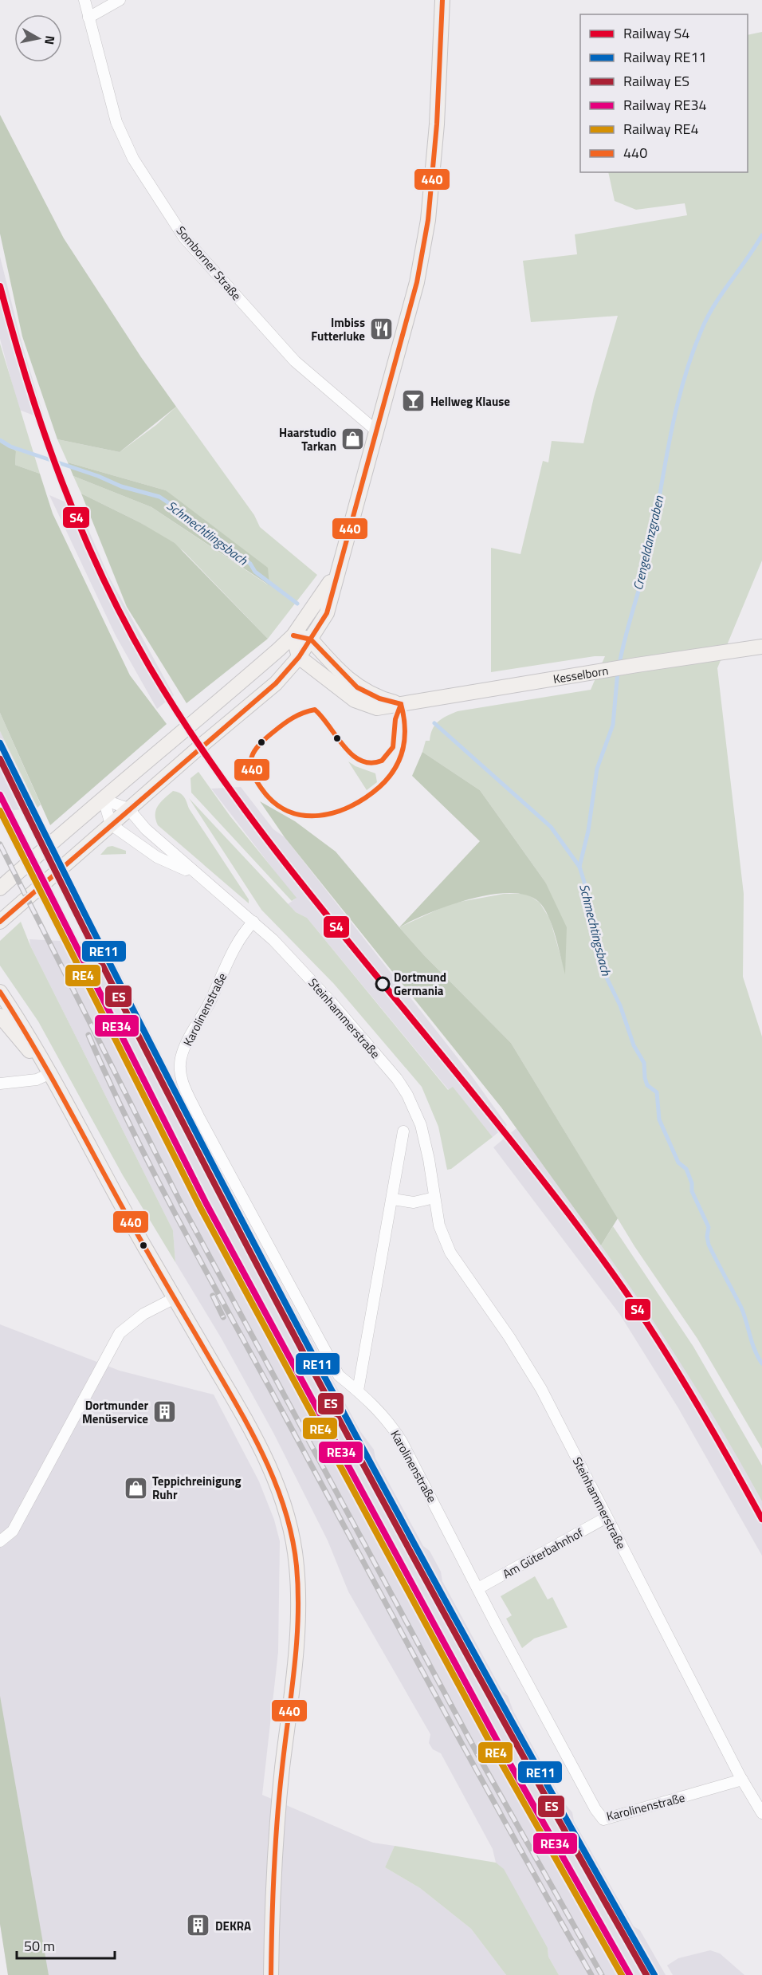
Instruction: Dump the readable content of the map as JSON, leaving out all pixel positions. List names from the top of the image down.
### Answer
{
  "streets": {
    "street": [
      "Somborner Straße",
      "Kesselborn",
      "Karolinenstraße",
      "Steinhammerstraße",
      "Am Güterbahnhof"
    ]
  },
  "crossings": [
    ["Karolinenstraße", "Steinhammerstraße"],
    ["Karolinenstraße", "Am Güterbahnhof"],
    ["Steinhammerstraße", "Am Güterbahnhof"]
  ],
  "water": ["Schmechtlingsbach", "Crengeldanzgraben", "Schmechtingsbach"],
  "places": {
    "restaurant": ["Imbiss Futterluke"],
    "bar": ["Hellweg Klause"],
    "shop": ["Haarstudio Tarkan", "Teppichreinigung Ruhr"],
    "other": ["Dortmund Germania"],
    "building": ["Dortmunder Menüservice", "DEKRA"]
  },
  "lines": [
    "transit line 440",
    "rail line S4",
    "rail line RE11",
    "rail line ES",
    "rail line RE34",
    "rail line RE4"
  ],
  "legend": [
    "Railway S4",
    "Railway RE11",
    "Railway ES",
    "Railway RE34",
    "Railway RE4",
    "440"
  ],
  "scale_bar": "50 m",
  "north": "right"
}
